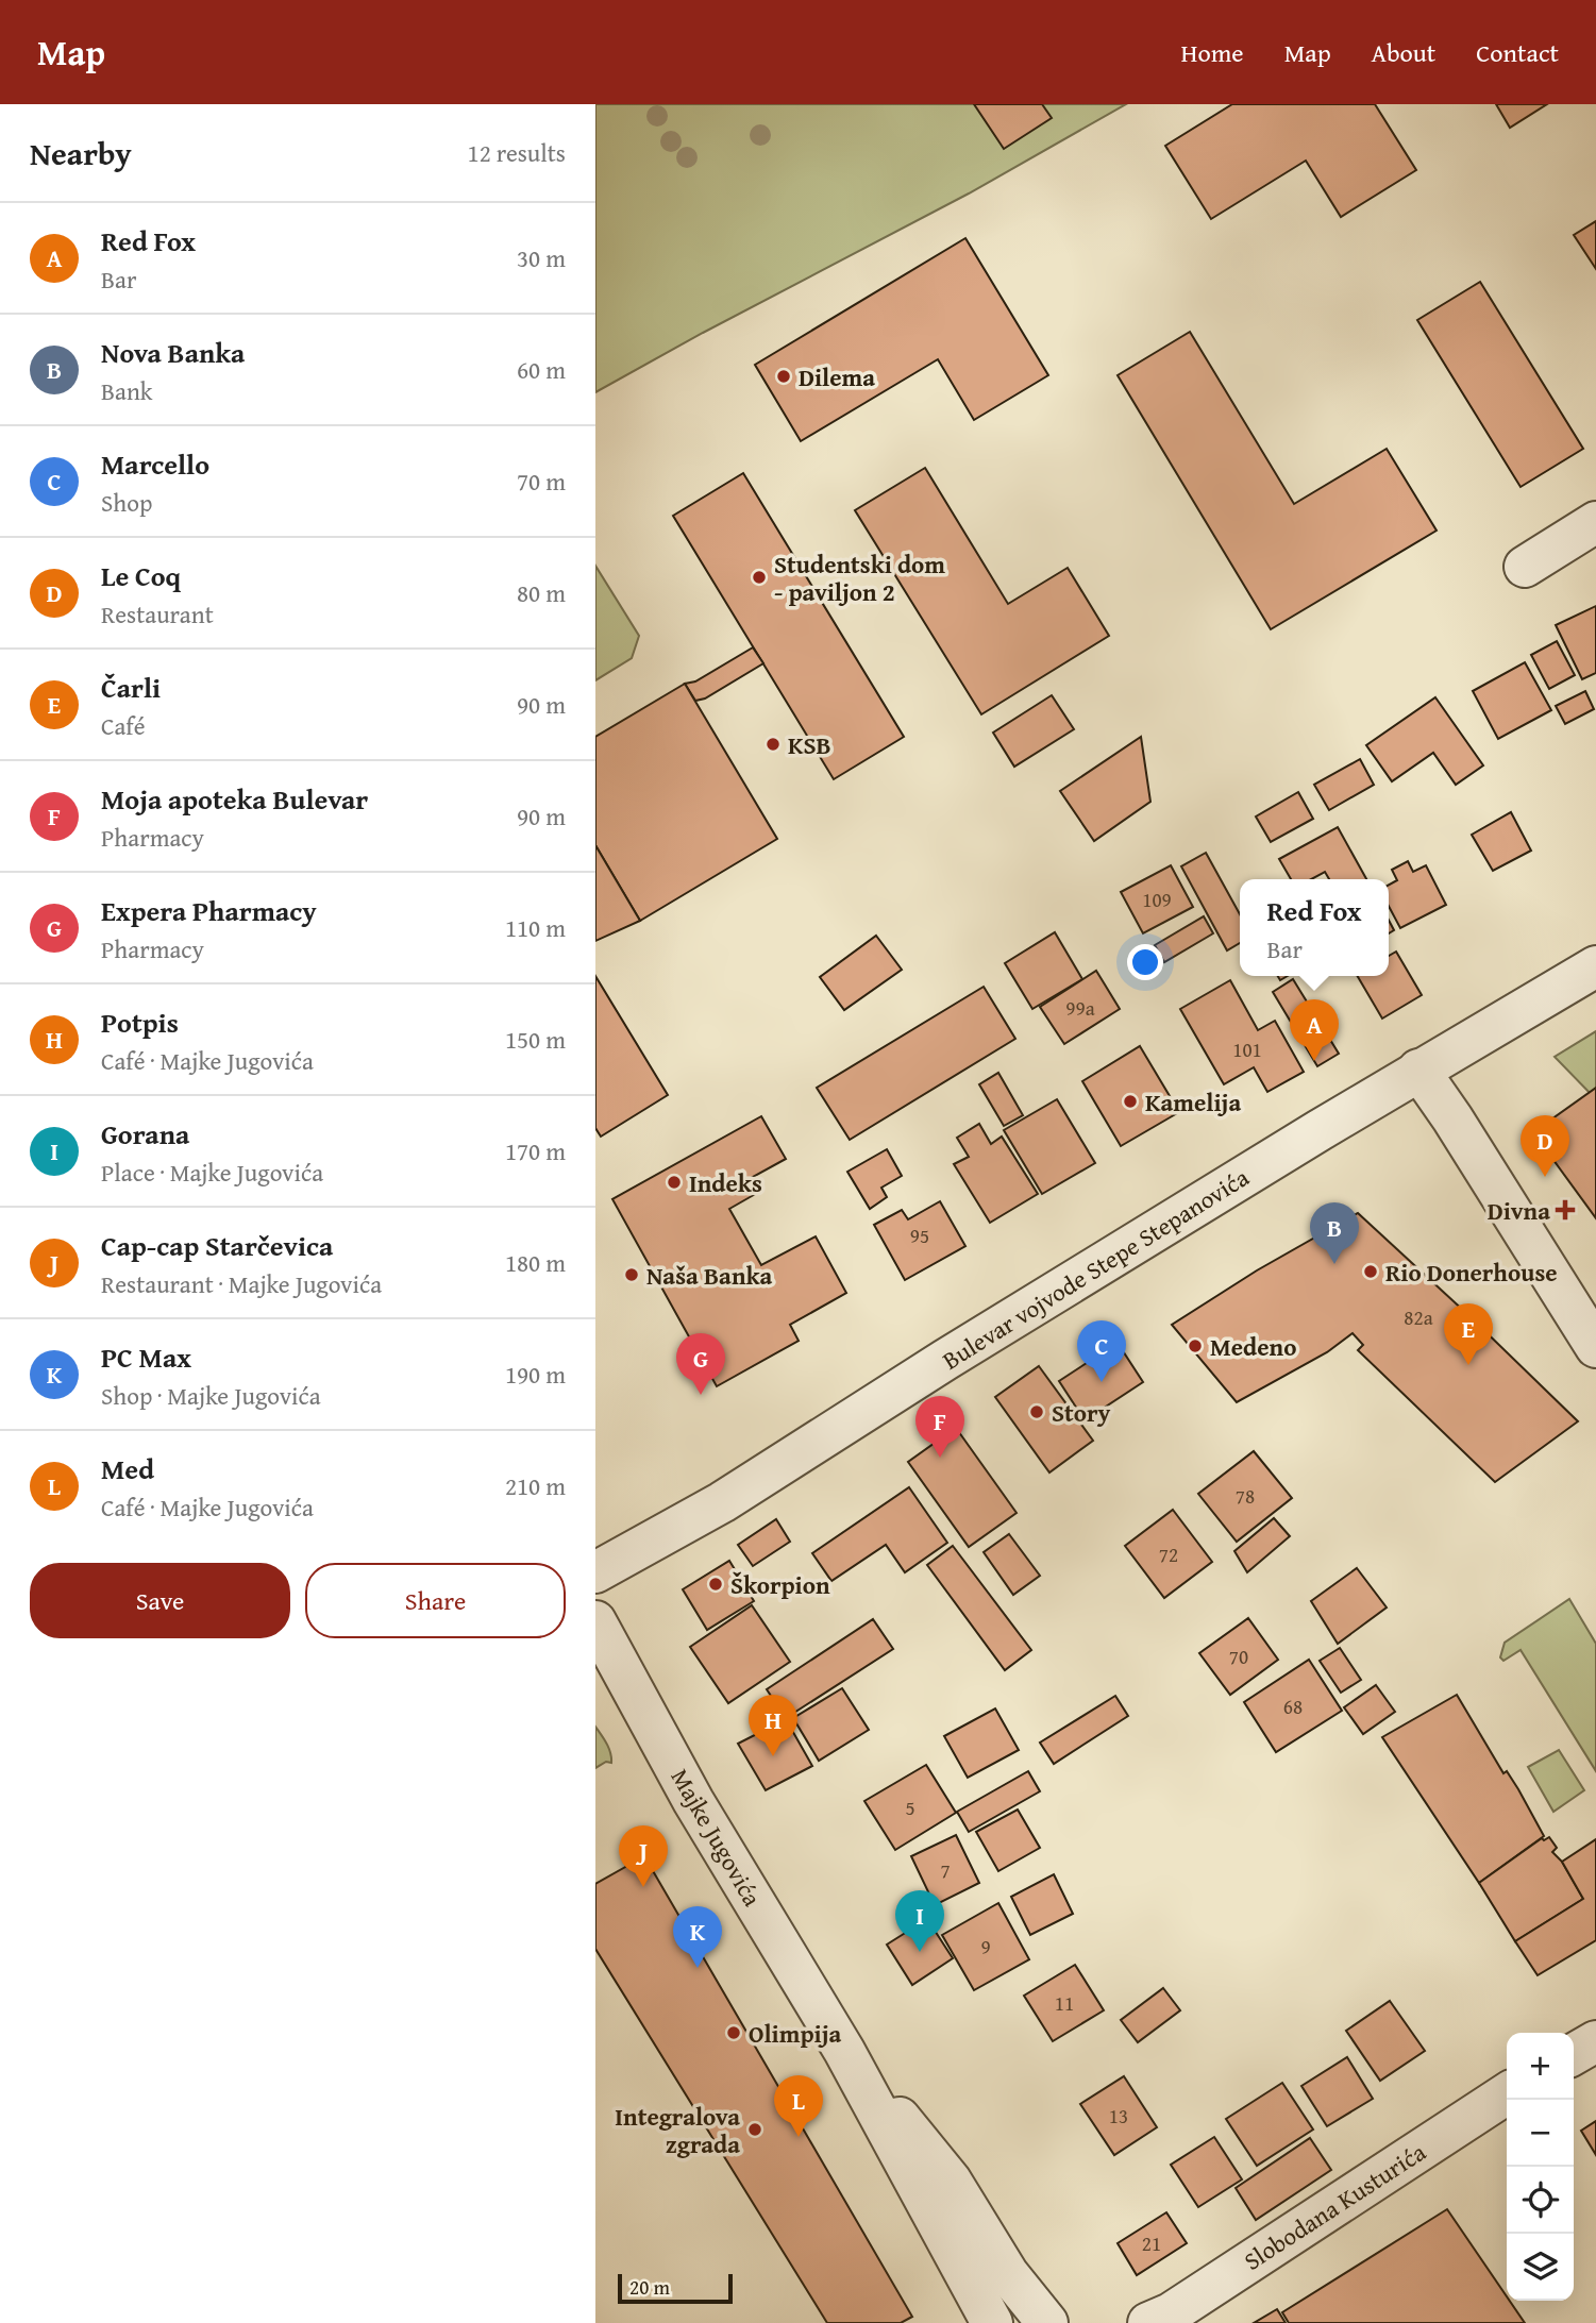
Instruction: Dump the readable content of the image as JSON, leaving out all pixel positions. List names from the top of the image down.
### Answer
{
  "streets": {
    "street": ["Bulevar vojvode Stepe Stepanovića", "Majke Jugovića", "Slobodana Kusturića"]
  },
  "places": {
    "other": [
      "Dilema",
      "Studentski dom - paviljon 2",
      "KSB",
      "Kamelija",
      "Indeks",
      "Rio Donerhouse",
      "Naša Banka",
      "Medeno",
      "Story",
      "Škorpion",
      "Olimpija",
      "Integralova zgrada"
    ],
    "health": ["Divna"]
  },
  "house_numbers": [
    "109",
    "99a",
    "101",
    "95",
    "82a",
    "78",
    "72",
    "70",
    "68",
    "5",
    "7",
    "9",
    "11",
    "13",
    "21"
  ],
  "scale_bar": "20 m",
  "page": {
    "header": "Map",
    "nav": [
      "Home",
      "Map",
      "About",
      "Contact"
    ],
    "heading": ["Nearby", "12 results"],
    "list": [
      {
        "mark": "A",
        "name": "Red Fox",
        "note": "Bar",
        "value": "30 m"
      },
      {
        "mark": "B",
        "name": "Nova Banka",
        "note": "Bank",
        "value": "60 m"
      },
      {
        "mark": "C",
        "name": "Marcello",
        "note": "Shop",
        "value": "70 m"
      },
      {
        "mark": "D",
        "name": "Le Coq",
        "note": "Restaurant",
        "value": "80 m"
      },
      {
        "mark": "E",
        "name": "Čarli",
        "note": "Café",
        "value": "90 m"
      },
      {
        "mark": "F",
        "name": "Moja apoteka Bulevar",
        "note": "Pharmacy",
        "value": "90 m"
      },
      {
        "mark": "G",
        "name": "Expera Pharmacy",
        "note": "Pharmacy",
        "value": "110 m"
      },
      {
        "mark": "H",
        "name": "Potpis",
        "note": "Café · Majke Jugovića",
        "value": "150 m"
      },
      {
        "mark": "I",
        "name": "Gorana",
        "note": "Place · Majke Jugovića",
        "value": "170 m"
      },
      {
        "mark": "J",
        "name": "Cap-cap Starčevica",
        "note": "Restaurant · Majke Jugovića",
        "value": "180 m"
      },
      {
        "mark": "K",
        "name": "PC Max",
        "note": "Shop · Majke Jugovića",
        "value": "190 m"
      },
      {
        "mark": "L",
        "name": "Med",
        "note": "Café · Majke Jugovića",
        "value": "210 m"
      }
    ],
    "popup": ["Red Fox", "Bar"],
    "pins": [
      "A",
      "D",
      "B",
      "E",
      "C",
      "G",
      "F",
      "H",
      "J",
      "I",
      "K",
      "L"
    ],
    "buttons": ["Save", "Share"],
    "map_buttons": ["+", "−"],
    "scale": "20 m"
  }
}
